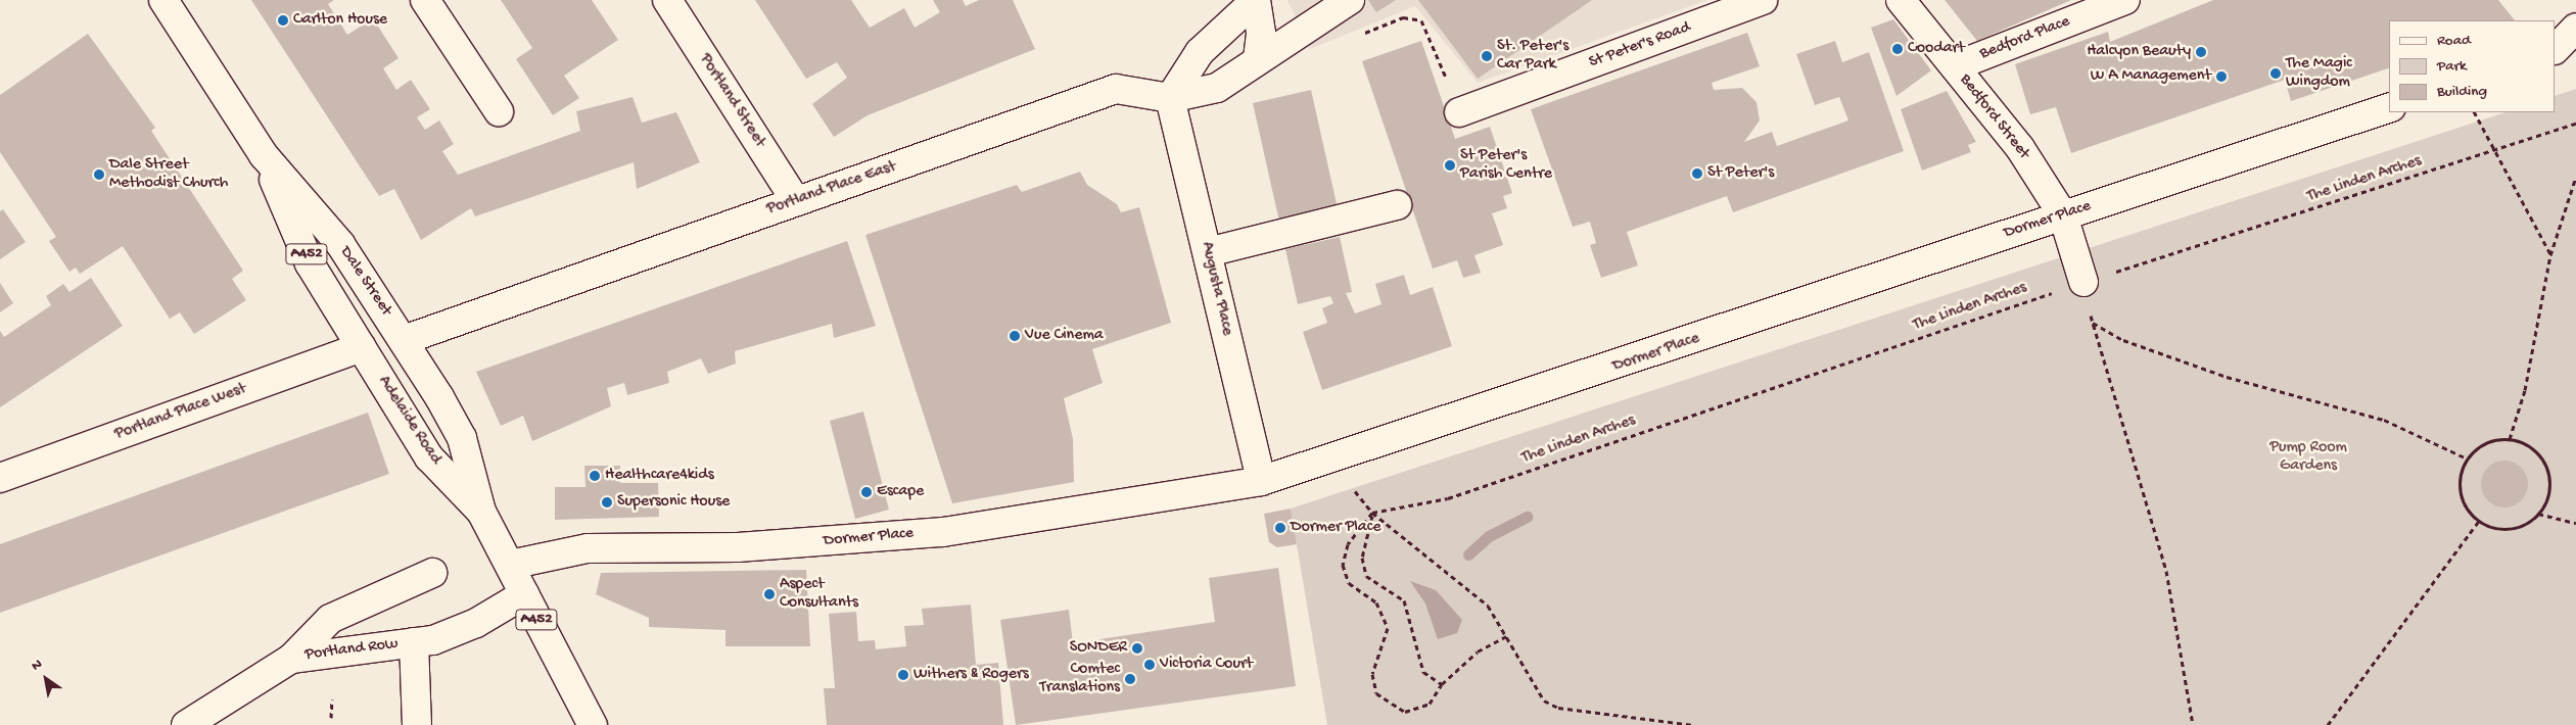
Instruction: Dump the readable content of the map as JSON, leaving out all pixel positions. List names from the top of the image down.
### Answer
{
  "streets": {
    "main road": [
      "Bedford Place",
      "St Peter's Road",
      "Portland Street",
      "Bedford Street",
      "Portland Place East",
      "Dormer Place",
      "A452",
      "Dale Street",
      "Augusta Place",
      "Portland Place West",
      "Adelaide Road",
      "Portland Row"
    ],
    "path": ["The Linden Arches"]
  },
  "crossings": [
    ["Bedford Place", "Bedford Street"],
    ["Portland Street", "Portland Place East"],
    ["Bedford Street", "The Linden Arches"],
    ["Bedford Street", "Dormer Place"],
    ["Portland Place East", "Dale Street"],
    ["Portland Place East", "Augusta Place"],
    ["Portland Place East", "Adelaide Road"],
    ["Dormer Place", "Augusta Place"],
    ["Dormer Place", "Adelaide Road"],
    ["Dale Street", "Portland Place West"],
    ["Dale Street", "Adelaide Road"],
    ["Portland Place West", "Adelaide Road"],
    ["Adelaide Road", "Portland Row"]
  ],
  "parks": ["Pump Room Gardens"],
  "places": [
    "Carlton House",
    "Coodart",
    "Halcyon Beauty",
    "St. Peter's Car Park",
    "The Magic Wingdom",
    "W A Management",
    "St Peter's Parish Centre",
    "St Peter's",
    "Dale Street Methodist Church",
    "Vue Cinema",
    "Healthcare4kids",
    "Escape",
    "Supersonic House",
    "Dormer Place",
    "Aspect Consultants",
    "SONDER",
    "Victoria Court",
    "Withers & Rogers",
    "Comtec Translations"
  ],
  "legend": ["Road", "Park", "Building"],
  "north": "top left"
}
